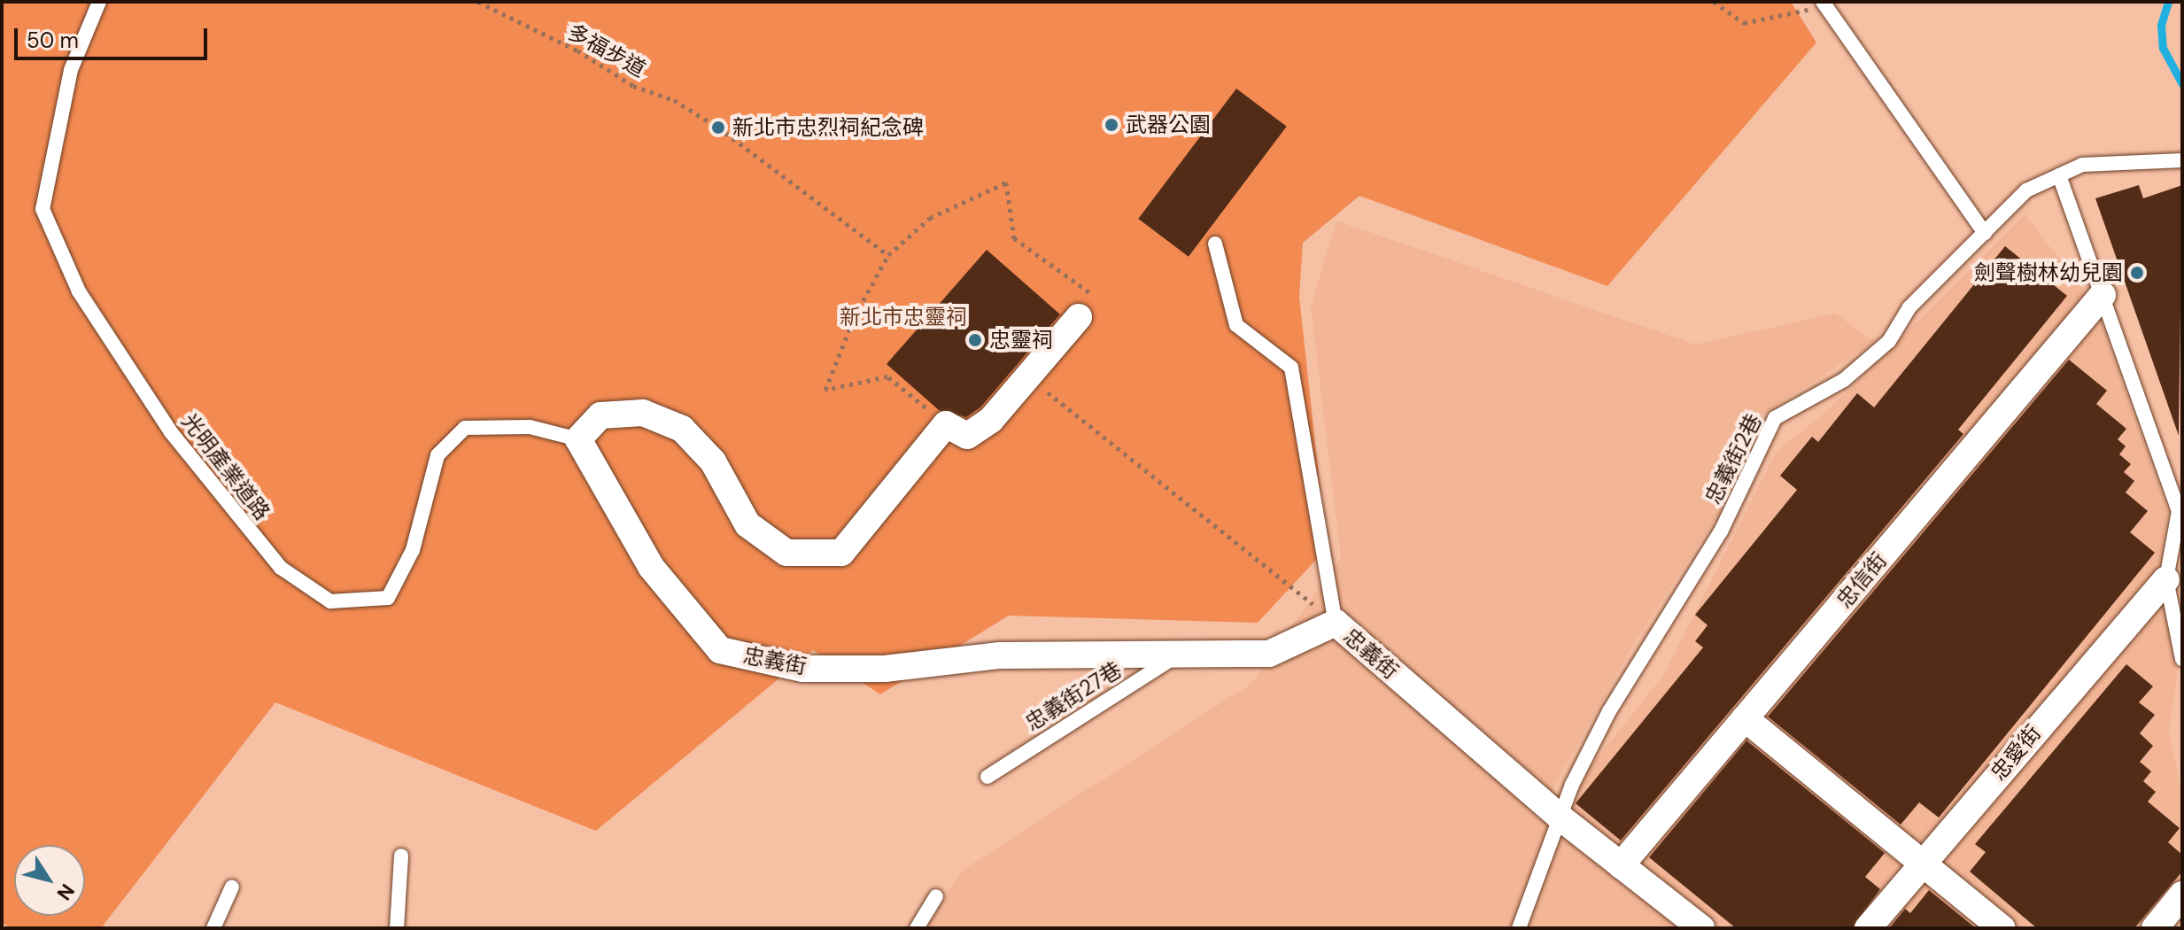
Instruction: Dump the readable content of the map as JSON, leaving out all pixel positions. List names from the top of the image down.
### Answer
{
  "streets": {
    "street": ["忠信街", "忠義街", "忠愛街"],
    "lane": ["忠義街2巷", "光明產業道路", "忠義街27巷"],
    "path": ["多福步道"]
  },
  "crossings": [
    ["忠義街2巷", "忠義街"],
    ["光明產業道路", "忠義街"],
    ["忠信街", "忠義街"],
    ["忠義街", "忠義街27巷"]
  ],
  "parks": ["新北市忠靈祠"],
  "places": [
    "武器公園",
    "新北市忠烈祠紀念碑",
    "劍聲樹林幼兒園",
    "忠靈祠"
  ],
  "scale_bar": "50 m",
  "north": "bottom right"
}
